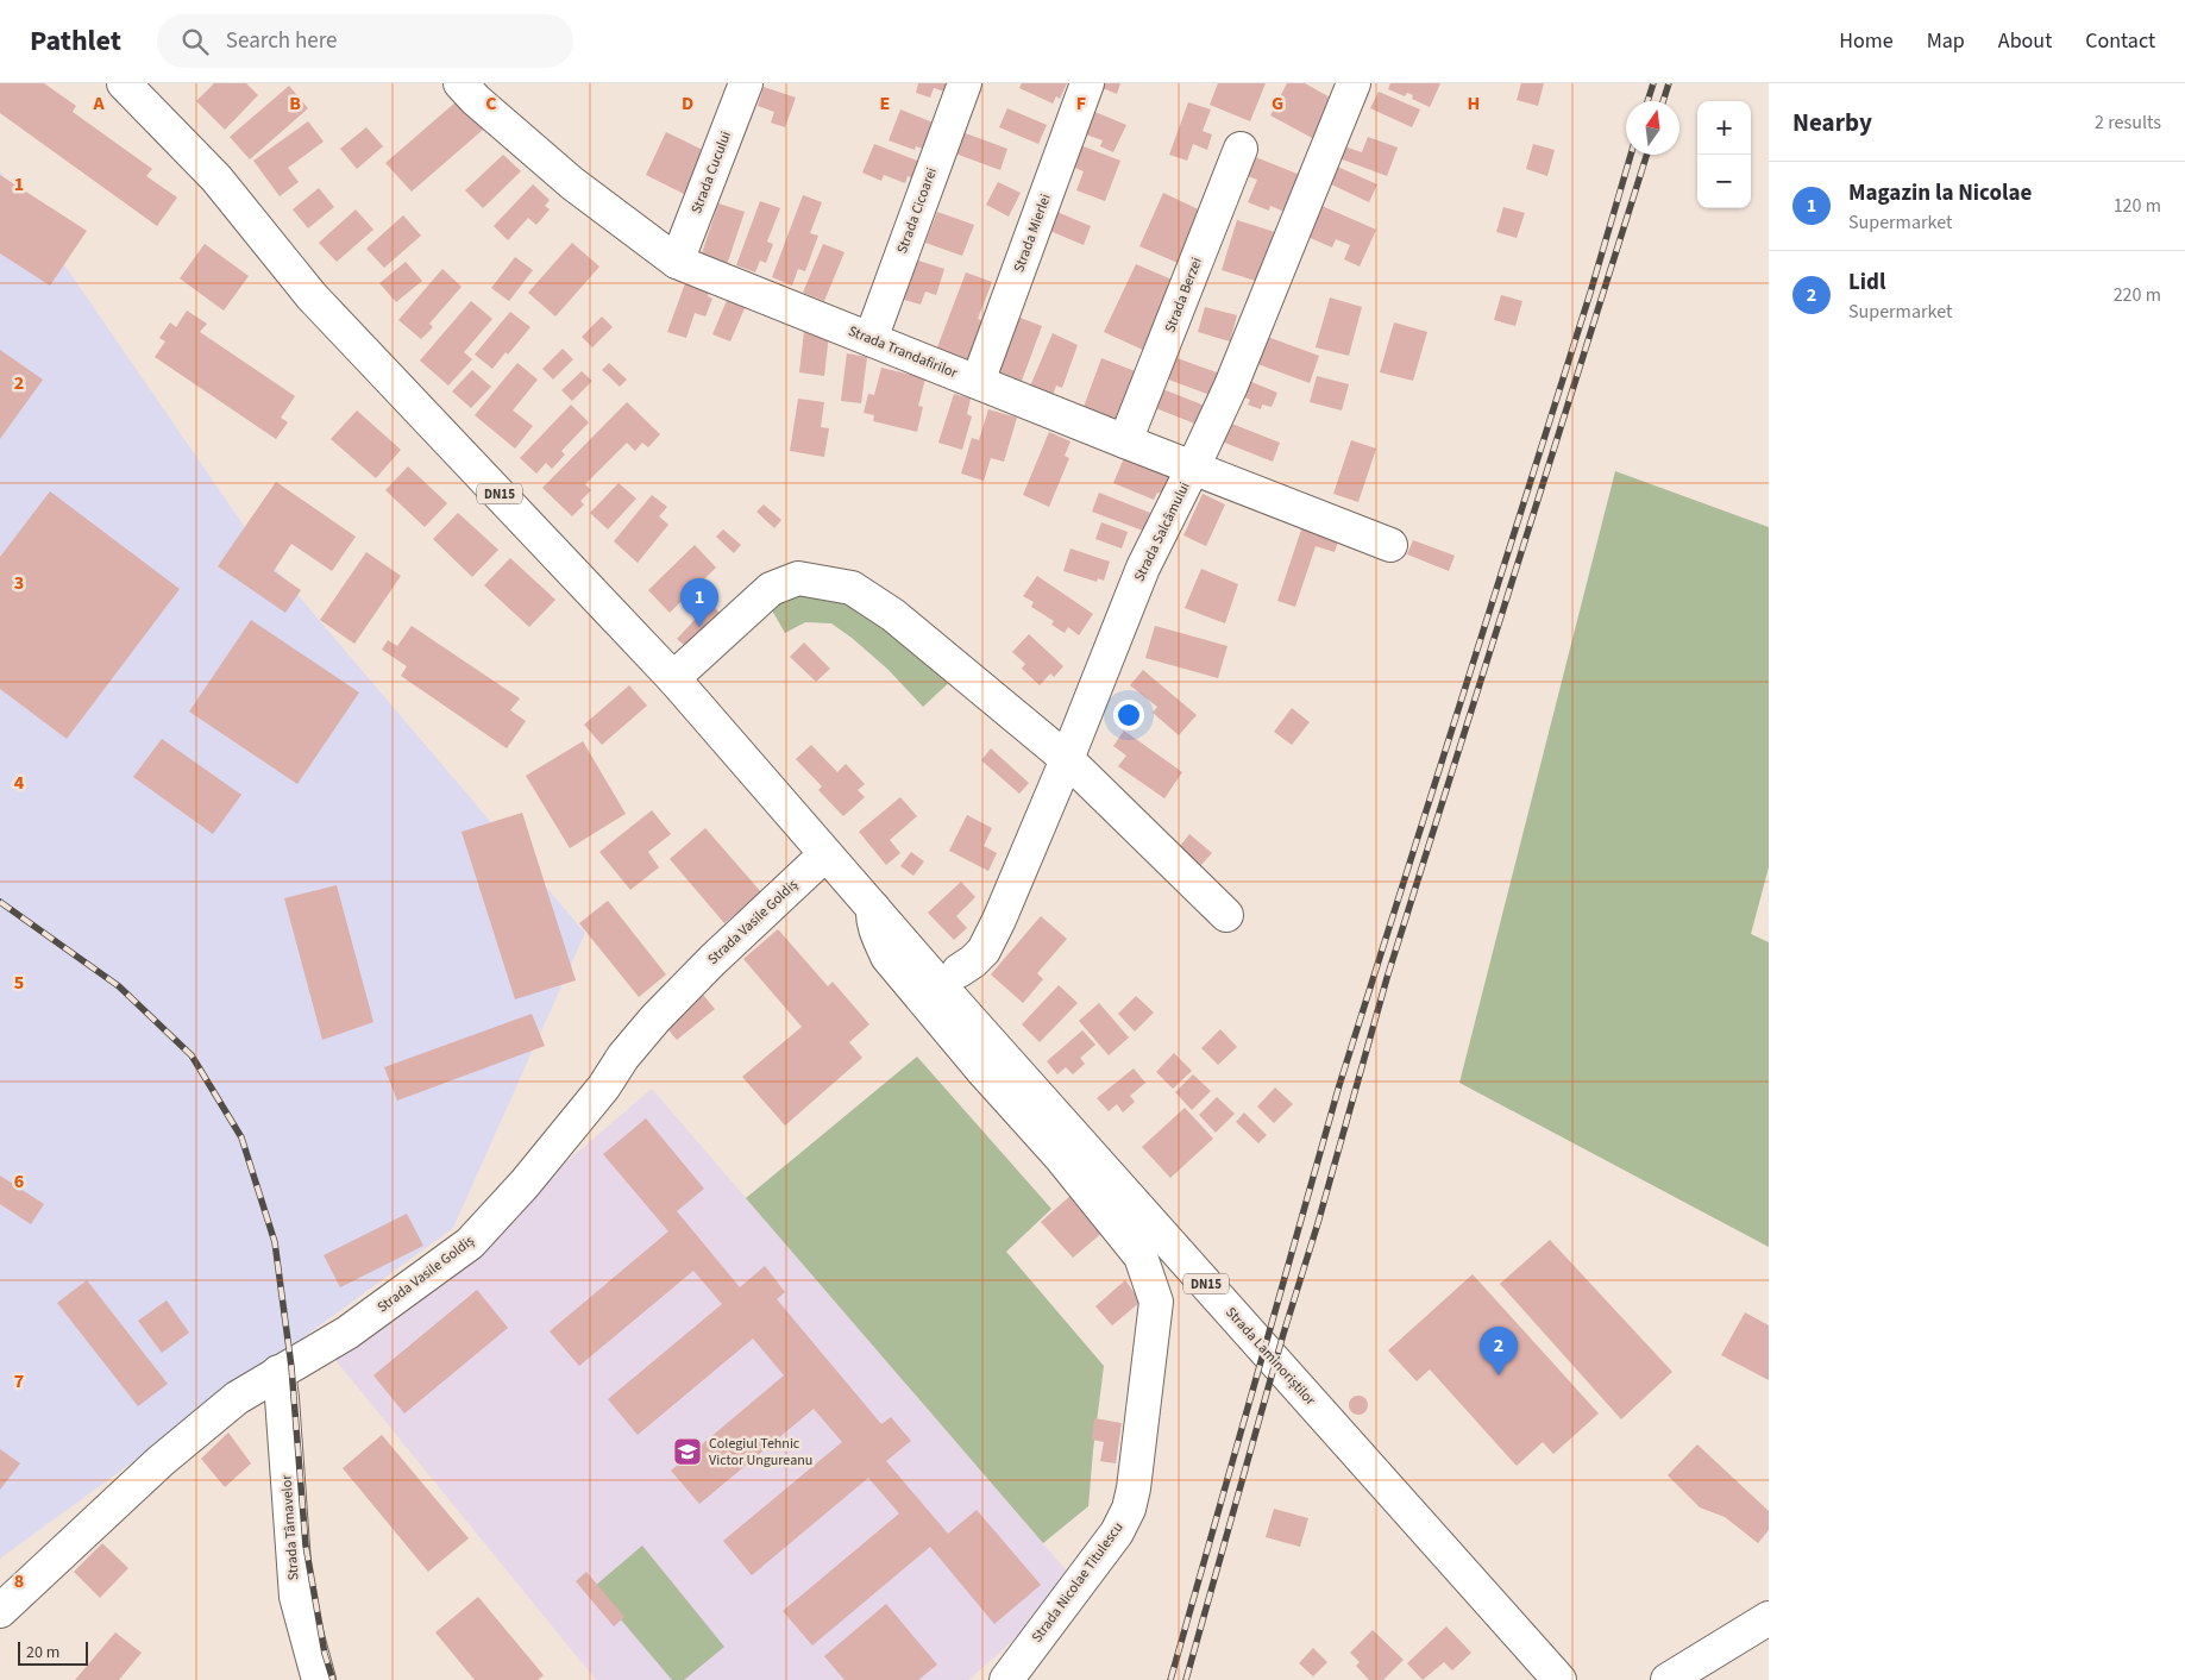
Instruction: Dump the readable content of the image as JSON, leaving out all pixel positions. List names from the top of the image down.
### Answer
{
  "streets": {
    "street": [
      "Strada Cucului",
      "Strada Cicoarei",
      "Strada Mierlei",
      "Strada Berzei",
      "Strada Trandafirilor",
      "DN15",
      "Strada Salcâmului",
      "Strada Vasile Goldiș",
      "Strada Laminoriștilor",
      "Strada Târnavelor",
      "Strada Nicolae Titulescu"
    ]
  },
  "crossings": [
    ["Strada Cucului", "Strada Trandafirilor"],
    ["Strada Cicoarei", "Strada Trandafirilor"],
    ["Strada Mierlei", "Strada Trandafirilor"],
    ["Strada Berzei", "Strada Trandafirilor"],
    ["Strada Trandafirilor", "Strada Salcâmului"],
    ["DN15", "Strada Vasile Goldiș"],
    ["DN15", "Strada Laminoriștilor"],
    ["DN15", "Strada Nicolae Titulescu"],
    ["Strada Vasile Goldiș", "Strada Târnavelor"],
    ["Strada Laminoriștilor", "Strada Nicolae Titulescu"]
  ],
  "places": {
    "school or university": ["Colegiul Tehnic Victor Ungureanu"]
  },
  "scale_bar": "20 m",
  "north": "top",
  "page": {
    "header": "Pathlet",
    "search": "Search here",
    "nav": [
      "Home",
      "Map",
      "About",
      "Contact"
    ],
    "heading": ["Nearby", "2 results"],
    "map_buttons": ["+", "−"],
    "list": [
      {
        "mark": "1",
        "name": "Magazin la Nicolae",
        "note": "Supermarket",
        "value": "120 m"
      },
      {
        "mark": "2",
        "name": "Lidl",
        "note": "Supermarket",
        "value": "220 m"
      }
    ],
    "pins": ["1", "2"],
    "scale": "20 m"
  },
  "grid": {
    "columns": [
      "A",
      "B",
      "C",
      "D",
      "E",
      "F",
      "G",
      "H"
    ],
    "rows": [
      "1",
      "2",
      "3",
      "4",
      "5",
      "6",
      "7",
      "8"
    ]
  }
}
